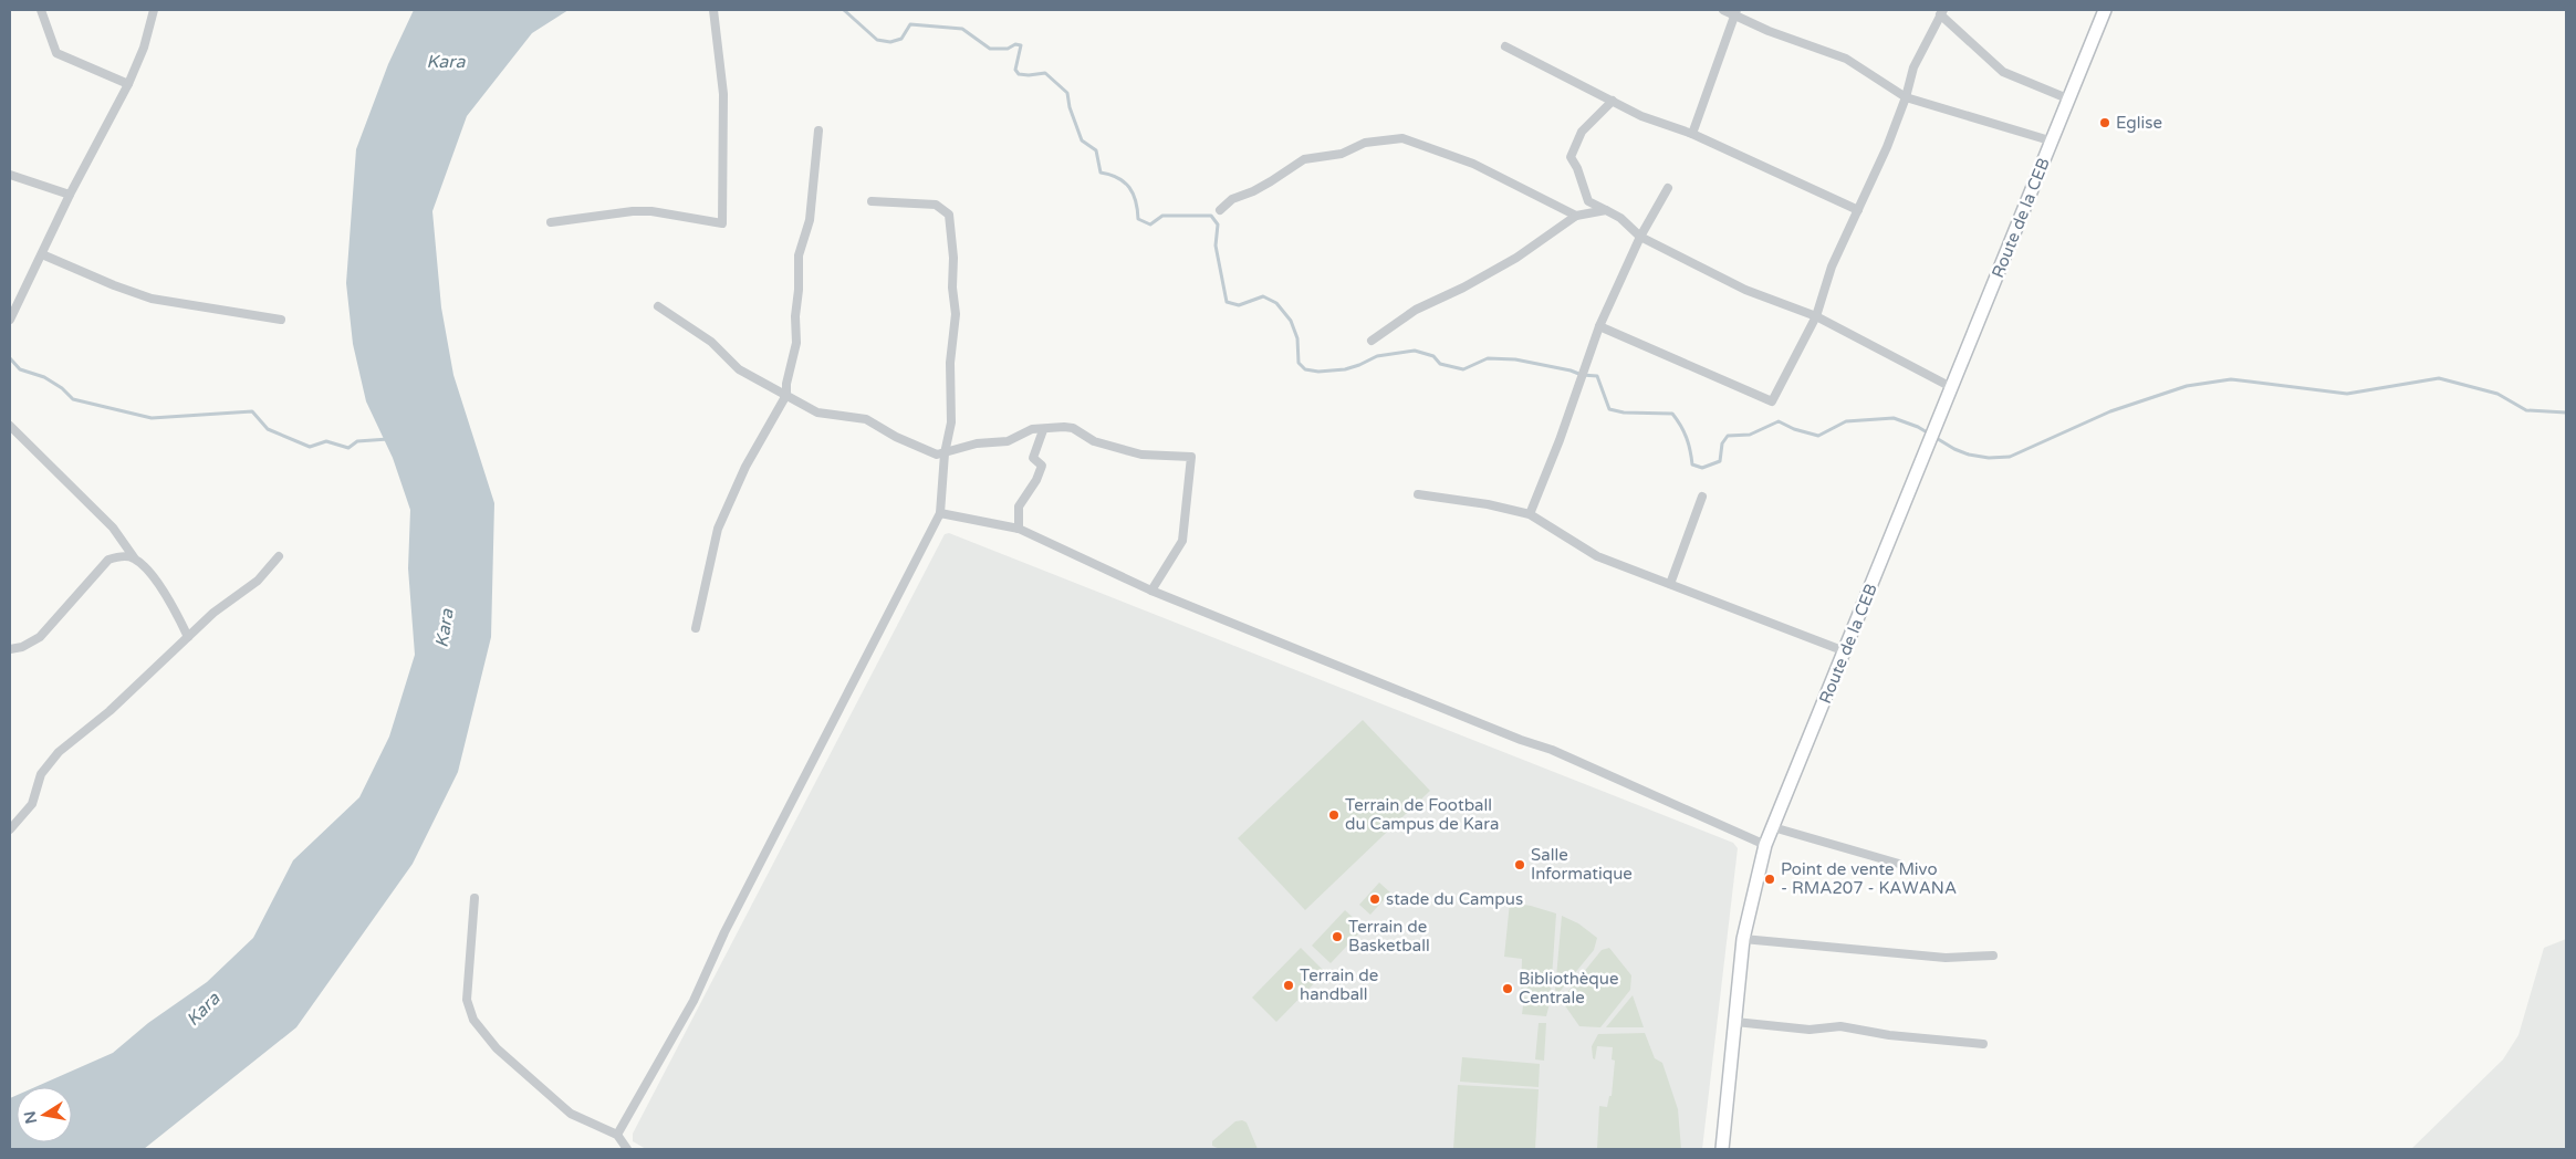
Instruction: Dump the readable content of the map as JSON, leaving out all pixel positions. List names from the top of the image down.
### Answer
{
  "streets": {
    "main road": ["Route de la CEB"]
  },
  "water": ["Kara"],
  "places": [
    "Eglise",
    "Terrain de Football du Campus de Kara",
    "Salle Informatique",
    "Point de vente Mivo - RMA207 - KAWANA",
    "stade du Campus",
    "Terrain de Basketball",
    "Terrain de handball",
    "Bibliothèque Centrale"
  ],
  "north": "left"
}
